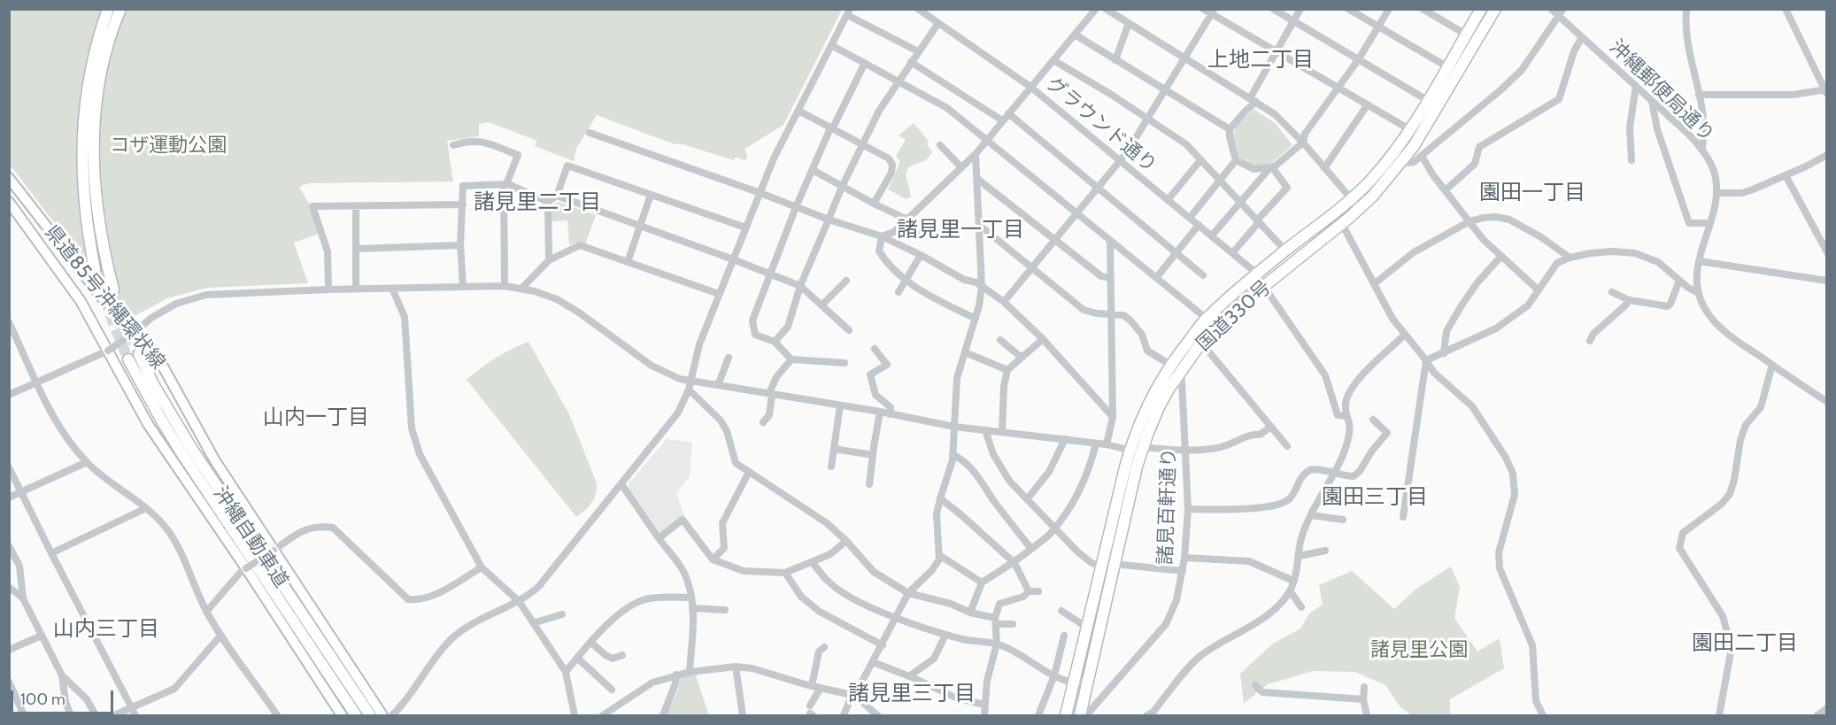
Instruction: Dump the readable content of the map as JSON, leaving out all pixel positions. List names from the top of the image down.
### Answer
{
  "streets": {
    "highway": ["国道330号", "沖縄自動車道"],
    "main road": ["県道85号沖縄環状線"],
    "street": ["沖縄郵便局通り", "グラウンド通り", "諸見百軒通り"]
  },
  "crossings": [
    ["グラウンド通り", "国道330号"],
    ["国道330号", "諸見百軒通り"]
  ],
  "districts": [
    "上地二丁目",
    "園田一丁目",
    "諸見里二丁目",
    "諸見里一丁目",
    "山内一丁目",
    "園田三丁目",
    "山内三丁目",
    "園田二丁目",
    "諸見里三丁目"
  ],
  "parks": ["コザ運動公園", "諸見里公園"],
  "scale_bar": "100 m"
}
